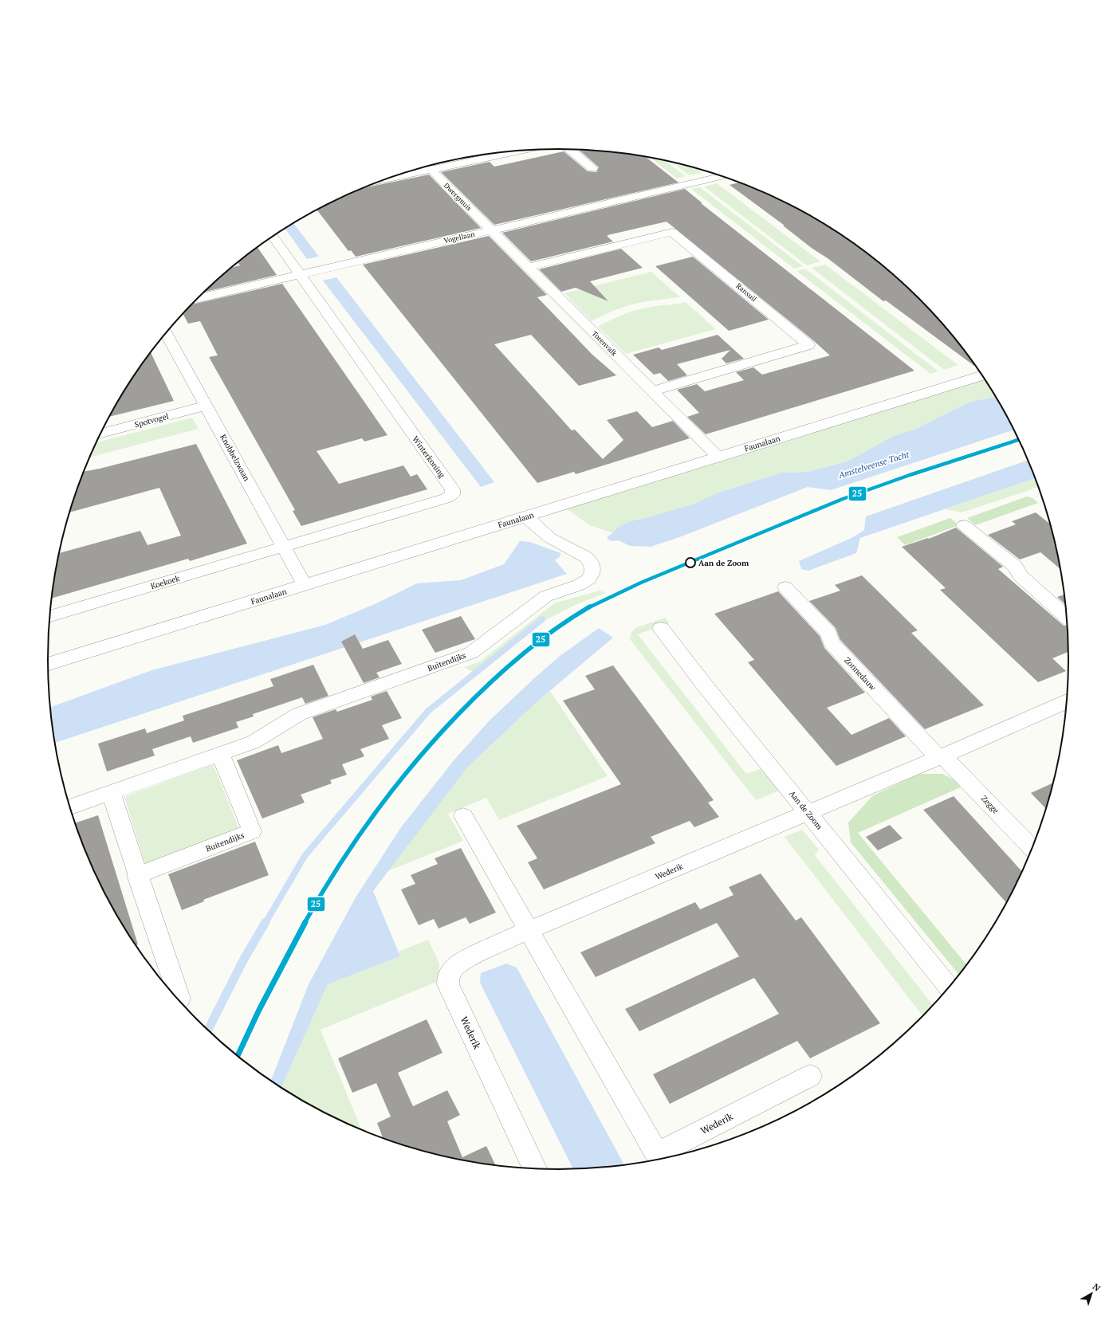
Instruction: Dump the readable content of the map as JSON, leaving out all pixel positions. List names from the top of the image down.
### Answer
{
  "streets": {
    "street": [
      "Dwergmuis",
      "Vogellaan",
      "Ransuil",
      "Torenvalk",
      "Spotvogel",
      "Faunalaan",
      "Winterkoning",
      "Knobbelzwaan",
      "Koekoek",
      "Buitendijks",
      "Zonnedauw",
      "Zegge",
      "Aan de Zoom",
      "Wederik"
    ]
  },
  "crossings": [
    ["Dwergmuis", "Vogellaan"],
    ["Dwergmuis", "Torenvalk"],
    ["Vogellaan", "Torenvalk"],
    ["Vogellaan", "Winterkoning"],
    ["Ransuil", "Torenvalk"],
    ["Torenvalk", "Faunalaan"],
    ["Spotvogel", "Knobbelzwaan"],
    ["Faunalaan", "Knobbelzwaan"],
    ["Faunalaan", "Buitendijks"],
    ["Winterkoning", "Knobbelzwaan"],
    ["Winterkoning", "Koekoek"],
    ["Knobbelzwaan", "Koekoek"],
    ["Zonnedauw", "Zegge"],
    ["Aan de Zoom", "Wederik"]
  ],
  "water": ["Amstelveense Tocht"],
  "places": ["Aan de Zoom"],
  "lines": ["transit line 25"],
  "north": "top right"
}
